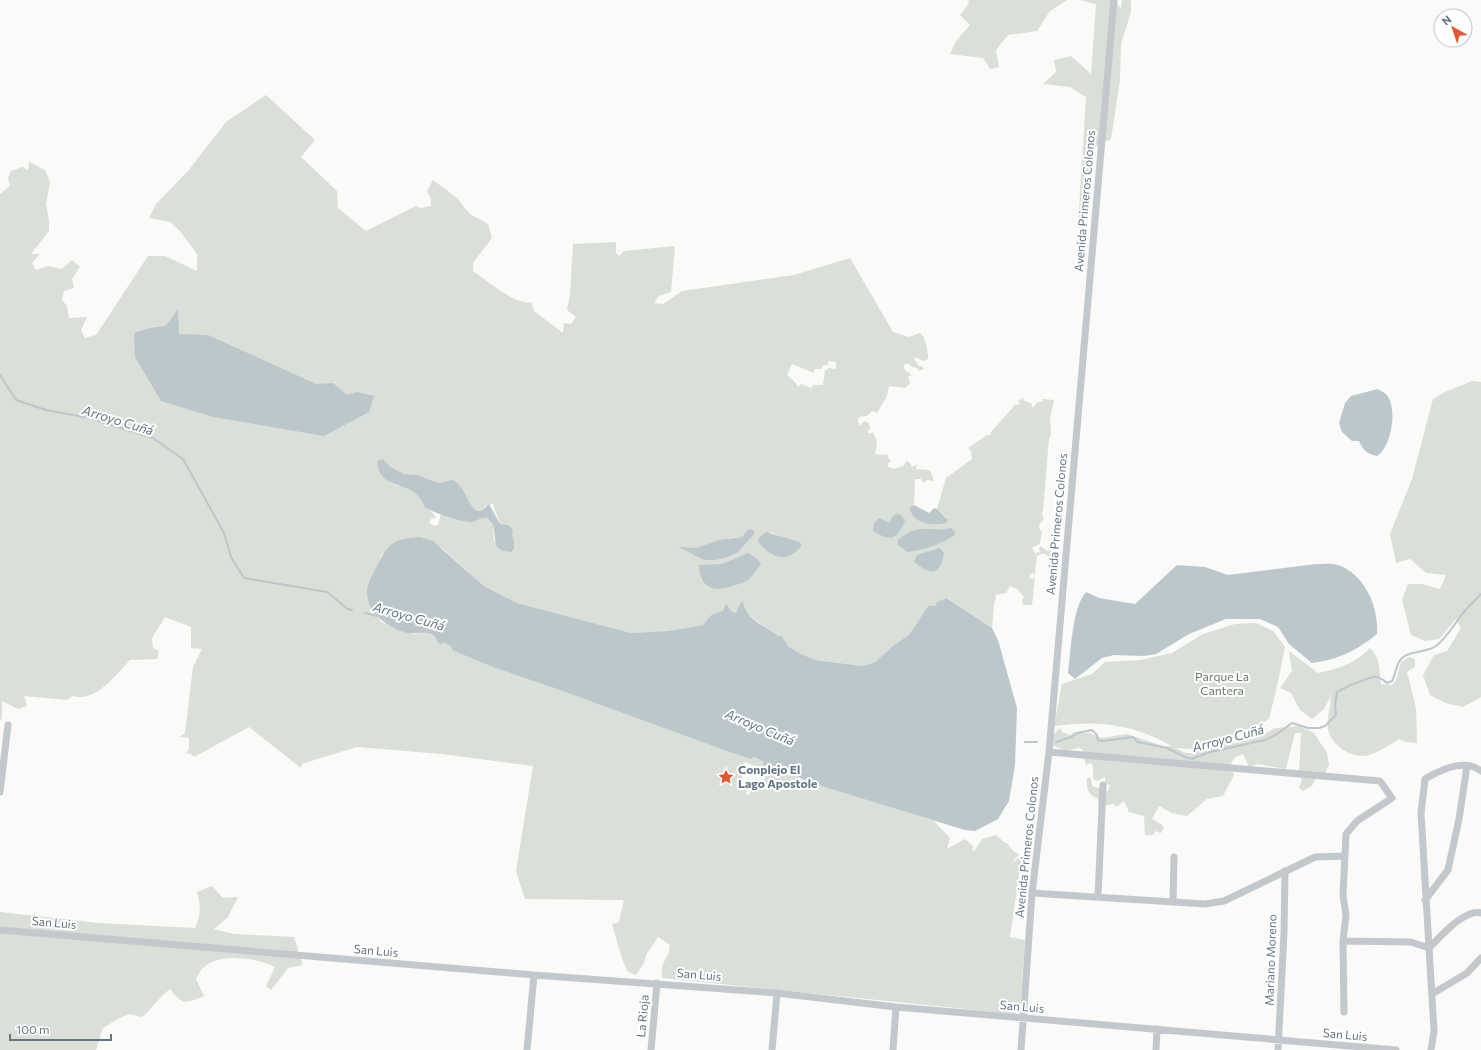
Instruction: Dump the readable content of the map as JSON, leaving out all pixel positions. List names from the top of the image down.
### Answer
{
  "streets": {
    "street": [
      "Avenida Primeros Colonos",
      "San Luis",
      "Mariano Moreno",
      "La Rioja"
    ]
  },
  "crossings": [
    ["Avenida Primeros Colonos", "San Luis"],
    ["San Luis", "Mariano Moreno"],
    ["San Luis", "La Rioja"]
  ],
  "water": ["Arroyo Cuñá"],
  "parks": ["Parque La Cantera"],
  "places": {
    "place": ["Conplejo El Lago Apostole"]
  },
  "scale_bar": "100 m",
  "north": "top left"
}
